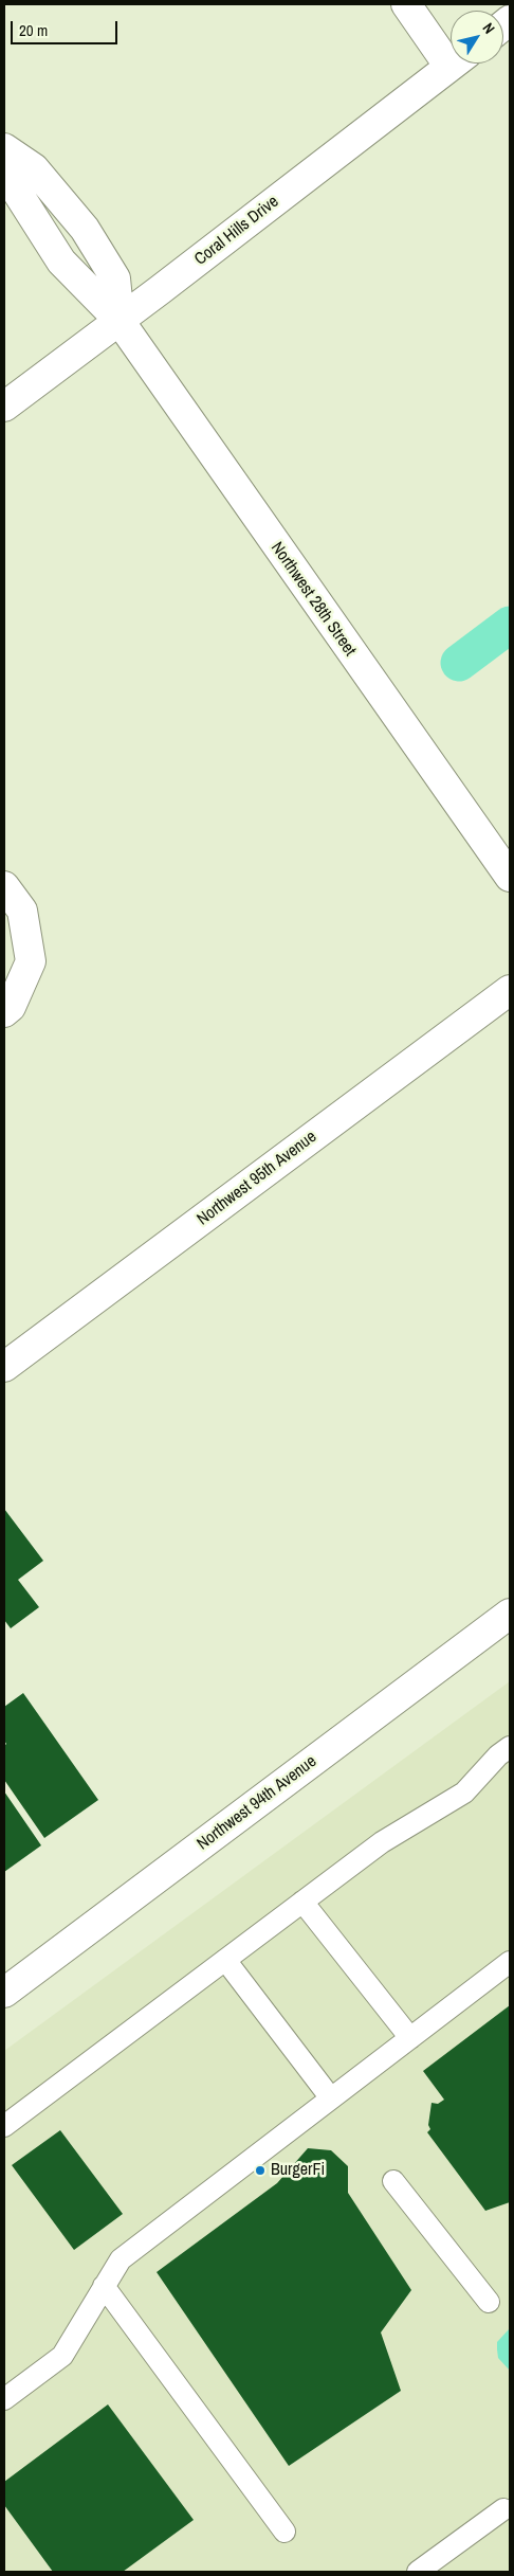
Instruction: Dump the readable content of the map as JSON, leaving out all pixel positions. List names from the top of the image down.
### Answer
{
  "streets": {
    "street": [
      "Coral Hills Drive",
      "Northwest 28th Street",
      "Northwest 95th Avenue",
      "Northwest 94th Avenue"
    ]
  },
  "crossings": [
    ["Coral Hills Drive", "Northwest 28th Street"]
  ],
  "places": ["BurgerFi"],
  "scale_bar": "20 m",
  "north": "top right"
}
